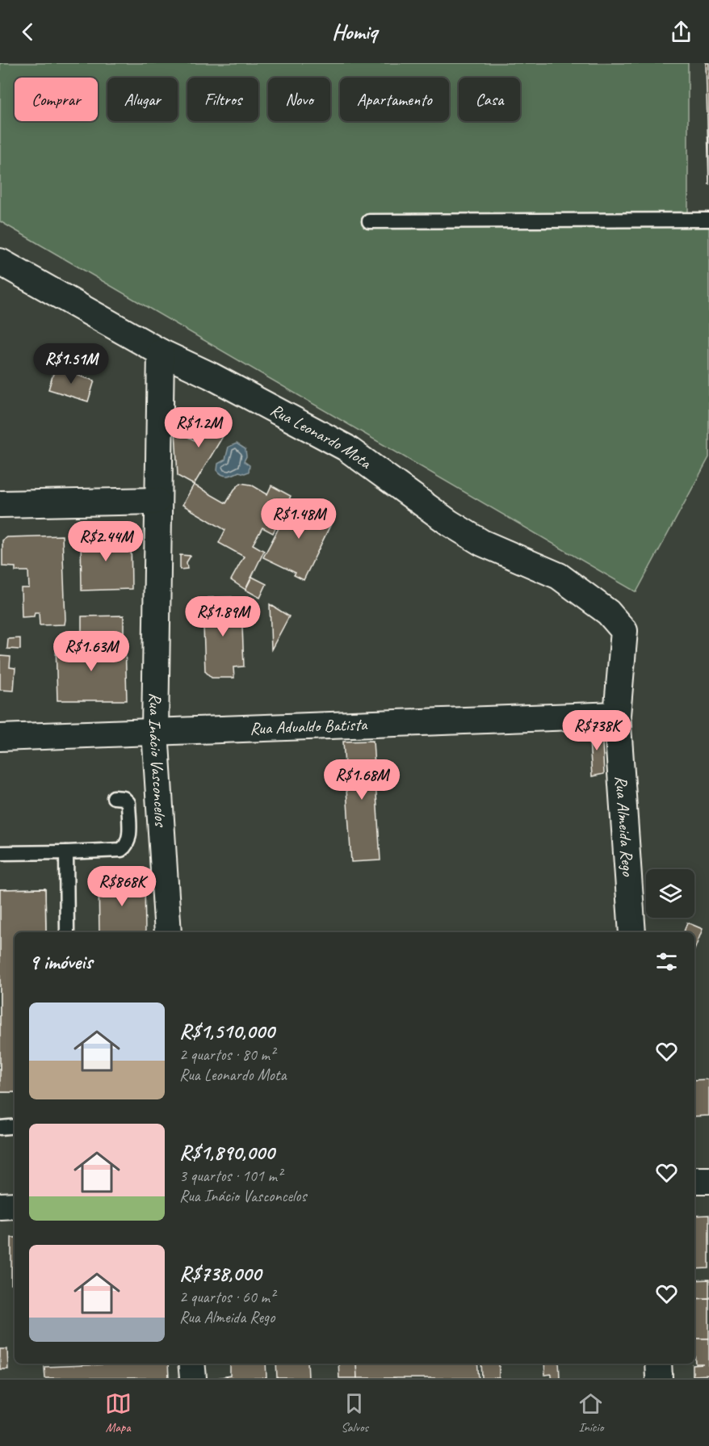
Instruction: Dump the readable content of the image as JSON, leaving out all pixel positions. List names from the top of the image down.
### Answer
{
  "streets": {
    "street": [
      "Rua Leonardo Mota",
      "Rua Adualdo Batista",
      "Rua Inácio Vasconcelos",
      "Rua Almeida Rego"
    ]
  },
  "crossings": [
    ["Rua Leonardo Mota", "Rua Inácio Vasconcelos"],
    ["Rua Leonardo Mota", "Rua Almeida Rego"],
    ["Rua Adualdo Batista", "Rua Inácio Vasconcelos"],
    ["Rua Adualdo Batista", "Rua Almeida Rego"]
  ],
  "page": {
    "header": "Homiq",
    "chip": [
      "Comprar",
      "Alugar",
      "Filtros",
      "Novo",
      "Apartamento",
      "Casa"
    ],
    "price": [
      "R$1.51M",
      "R$1.2M",
      "R$1.48M",
      "R$2.44M",
      "R$1.89M",
      "R$1.63M",
      "R$738K",
      "R$1.68M",
      "R$868K"
    ],
    "heading": "9 imóveis",
    "list": [
      {
        "name": "R$1,510,000",
        "note": "2 quartos · 80 m² · Rua Leonardo Mota"
      },
      {
        "name": "R$1,890,000",
        "note": "3 quartos · 101 m² · Rua Inácio Vasconcelos"
      },
      {
        "name": "R$738,000",
        "note": "2 quartos · 60 m² · Rua Almeida Rego"
      }
    ],
    "tabs": ["Mapa", "Salvos", "Início"]
  }
}
